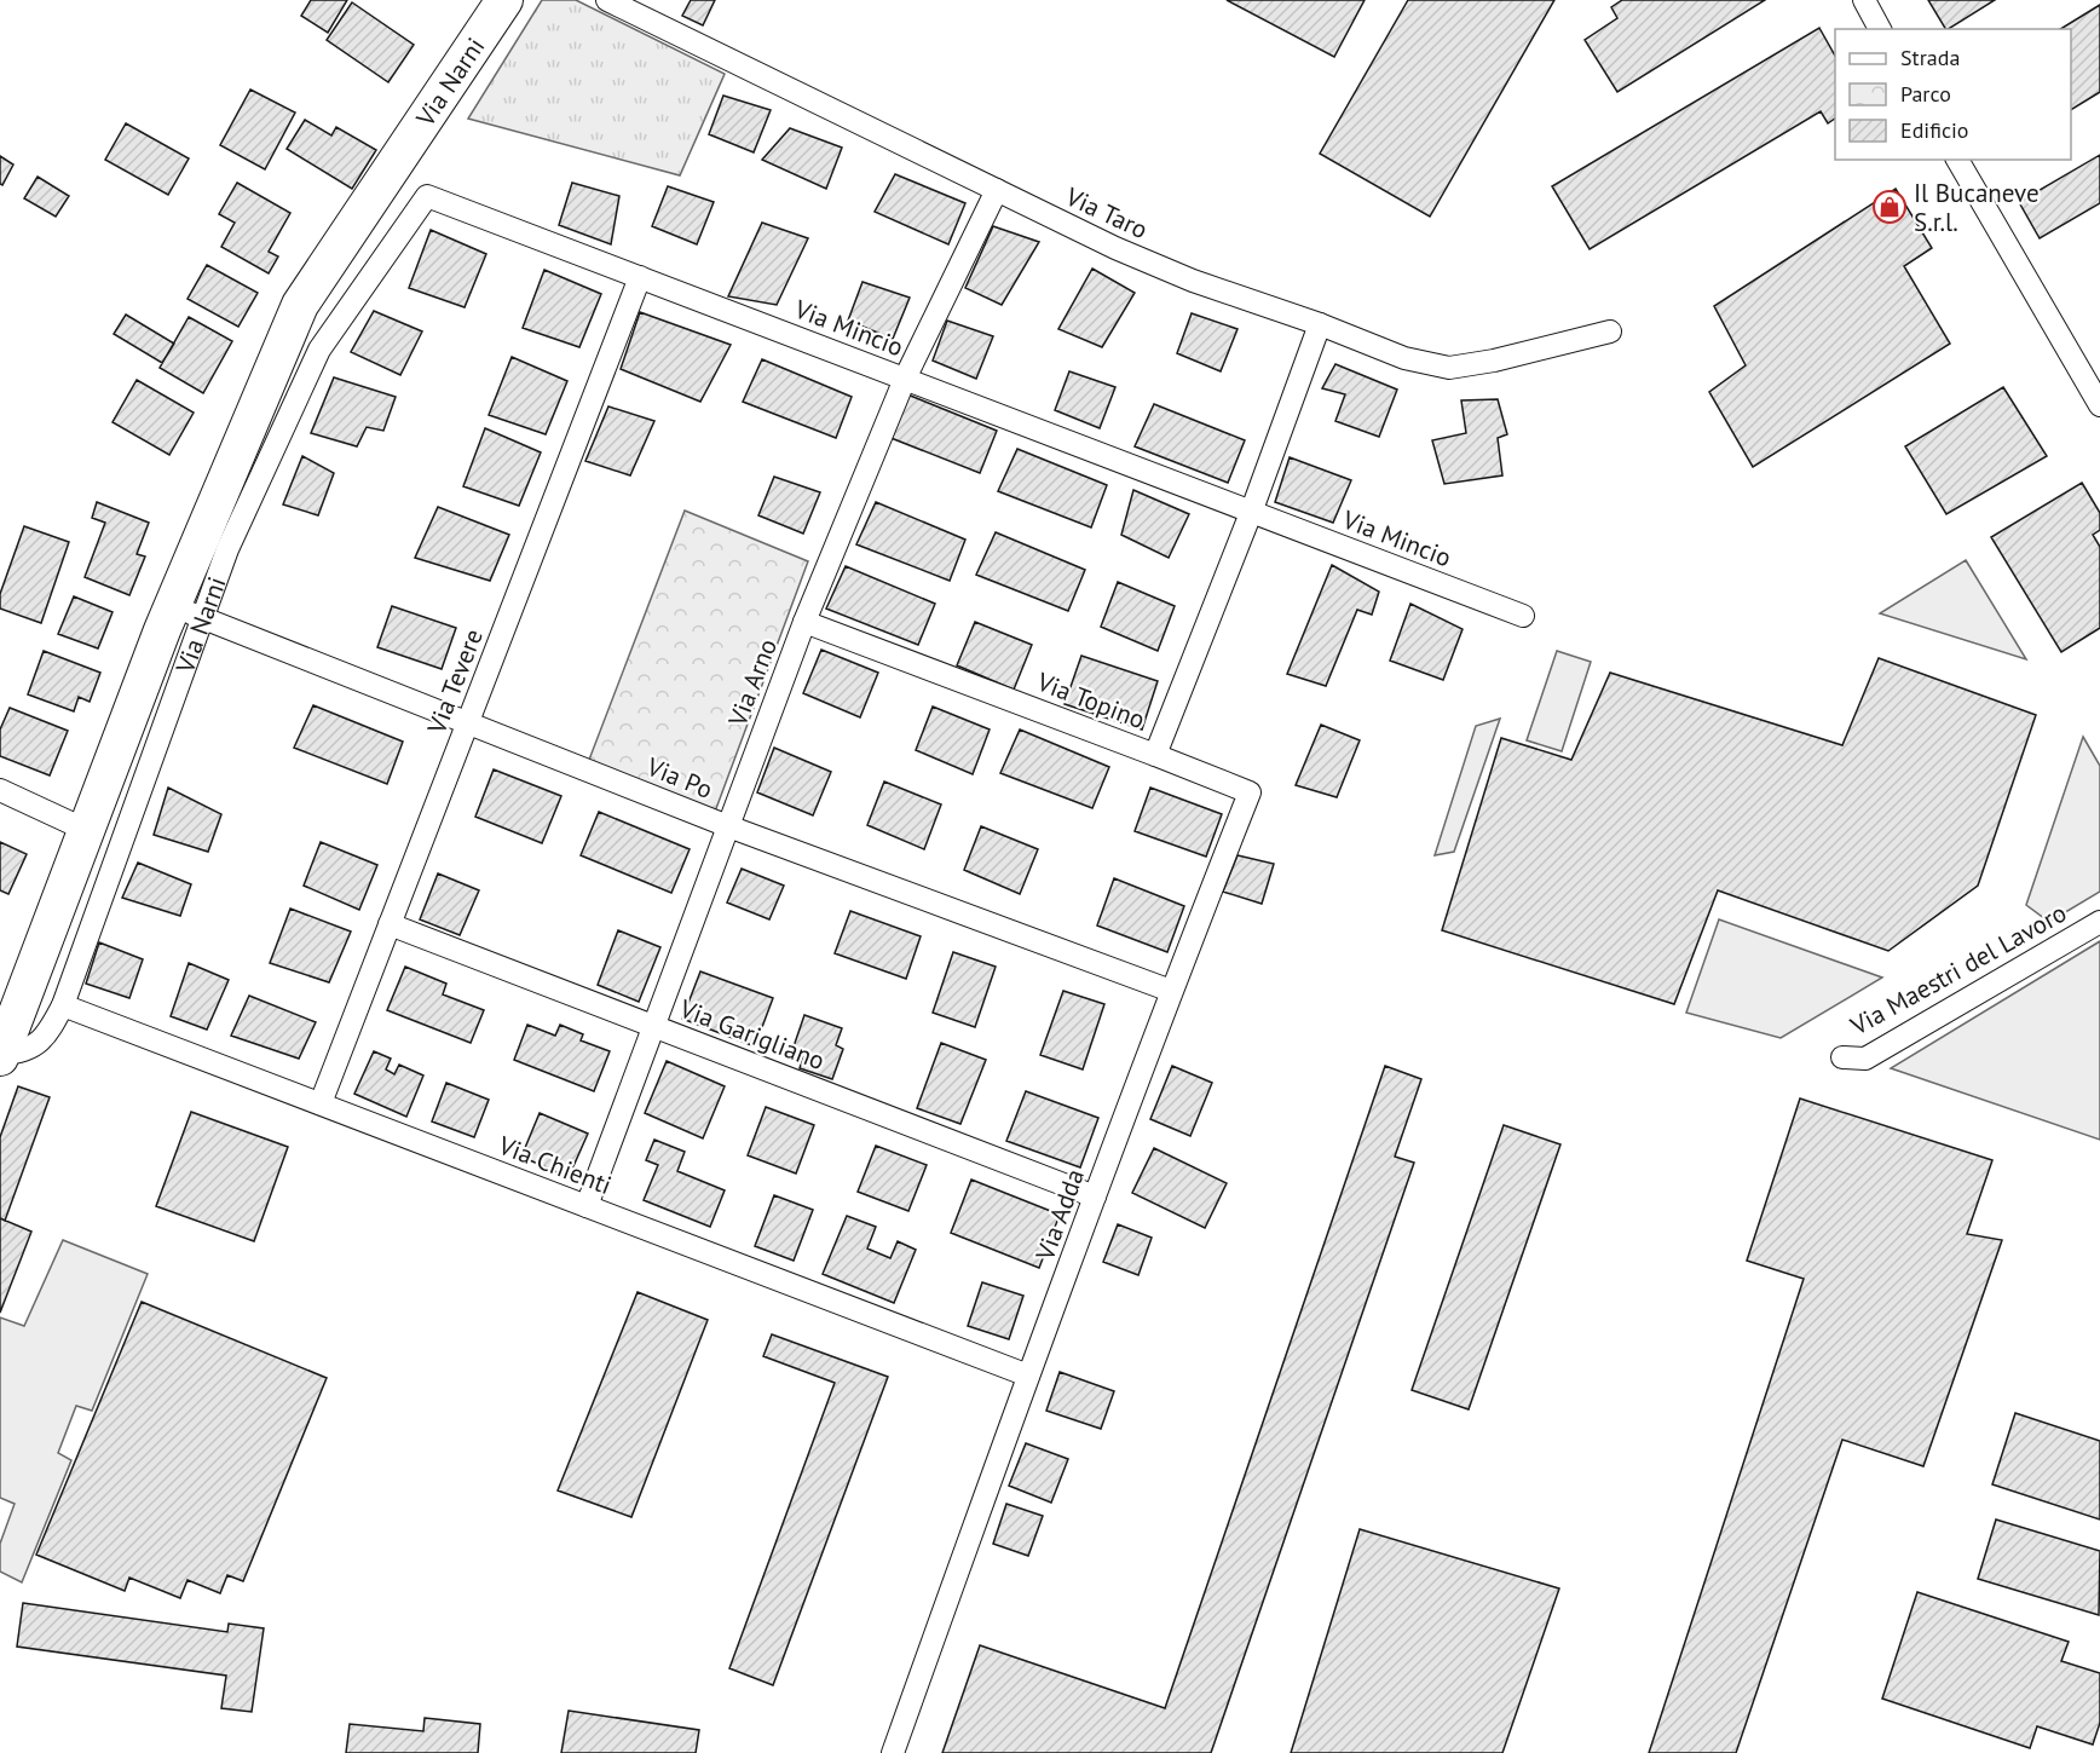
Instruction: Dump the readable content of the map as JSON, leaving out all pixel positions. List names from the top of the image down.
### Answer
{
  "streets": {
    "main road": ["Via Narni"],
    "street": [
      "Via Taro",
      "Via Mincio",
      "Via Tevere",
      "Via Arno",
      "Via Topino",
      "Via Po",
      "Via Maestri del Lavoro",
      "Via Garigliano",
      "Via Chienti",
      "Via Adda"
    ]
  },
  "crossings": [
    ["Via Narni", "Via Mincio"],
    ["Via Narni", "Via Po"],
    ["Via Narni", "Via Chienti"],
    ["Via Taro", "Via Arno"],
    ["Via Mincio", "Via Tevere"],
    ["Via Mincio", "Via Arno"],
    ["Via Mincio", "Via Topino"],
    ["Via Tevere", "Via Po"],
    ["Via Tevere", "Via Garigliano"],
    ["Via Tevere", "Via Chienti"],
    ["Via Arno", "Via Topino"],
    ["Via Arno", "Via Po"],
    ["Via Arno", "Via Garigliano"],
    ["Via Arno", "Via Chienti"],
    ["Via Topino", "Via Adda"],
    ["Via Po", "Via Adda"],
    ["Via Garigliano", "Via Adda"],
    ["Via Chienti", "Via Adda"]
  ],
  "places": {
    "shop": ["Il Bucaneve S.r.l."]
  },
  "legend": ["Strada", "Parco", "Edificio"]
}
